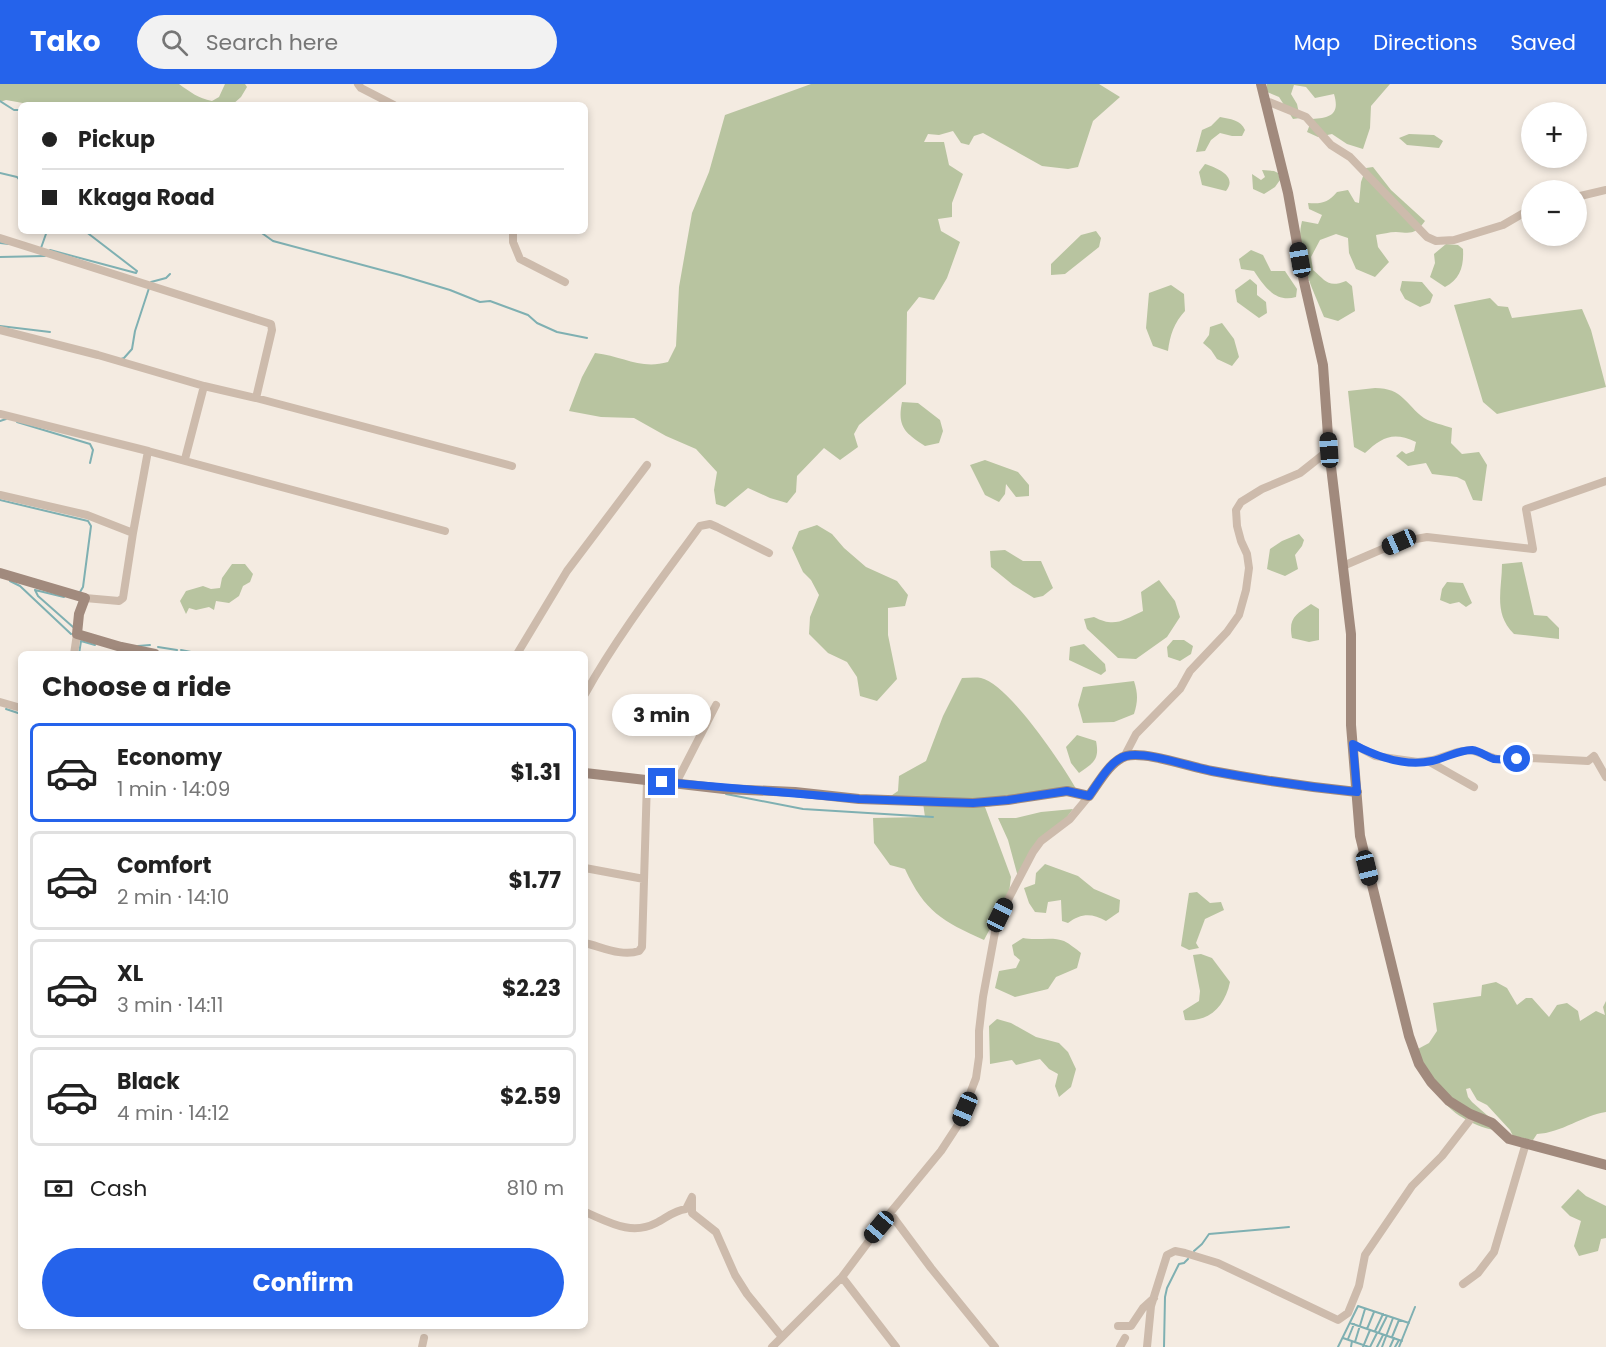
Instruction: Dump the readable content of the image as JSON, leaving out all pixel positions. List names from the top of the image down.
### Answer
{
  "page": {
    "header": "Tako",
    "search": "Search here",
    "nav": ["Map", "Directions", "Saved"],
    "map_buttons": ["+", "−"],
    "banner": ["Pickup", "Kkaga Road"],
    "heading": "Choose a ride",
    "bubble": "3 min",
    "list": [
      {
        "name": "Economy",
        "note": "1 min · 14:09",
        "value": "$1.31"
      },
      {
        "name": "Comfort",
        "note": "2 min · 14:10",
        "value": "$1.77"
      },
      {
        "name": "XL",
        "note": "3 min · 14:11",
        "value": "$2.23"
      },
      {
        "name": "Black",
        "note": "4 min · 14:12",
        "value": "$2.59"
      }
    ],
    "pay": ["Cash", "810 m"],
    "buttons": "Confirm"
  }
}
